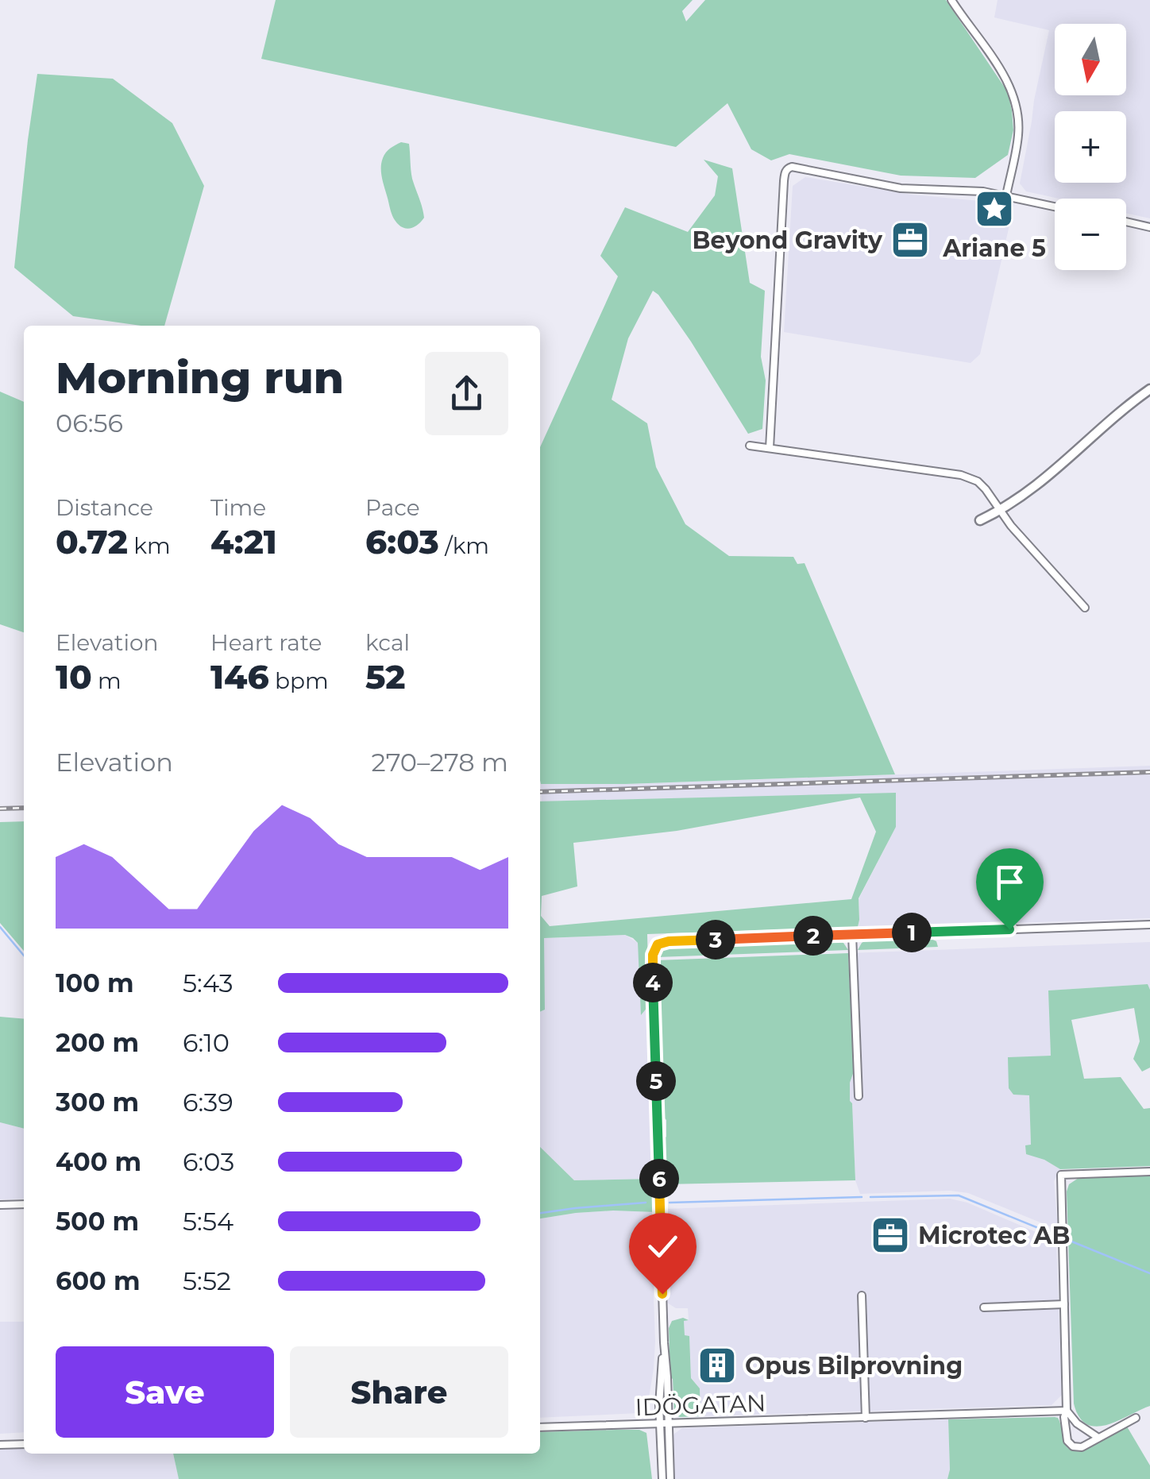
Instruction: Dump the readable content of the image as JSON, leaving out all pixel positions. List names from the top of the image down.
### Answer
{
  "streets": {
    "street": ["IDÖGATAN"]
  },
  "places": {
    "place": ["Ariane 5"],
    "office": ["Beyond Gravity", "Microtec AB"],
    "building": ["Opus Bilprovning"]
  },
  "north": "bottom",
  "page": {
    "map_buttons": ["+", "−"],
    "heading": ["Morning run", "06:56"],
    "stats": [
      ["Distance", "0.72 km"],
      ["Time", "4:21"],
      ["Pace", "6:03 /km"],
      ["Elevation", "10 m"],
      ["Heart rate", "146 bpm"],
      ["kcal", "52"]
    ],
    "chart": ["Elevation", "270–278 m"],
    "pins": [
      "1",
      "2",
      "3",
      "4",
      "5",
      "6"
    ],
    "list": [
      {
        "name": "100 m",
        "note": "5:43"
      },
      {
        "name": "200 m",
        "note": "6:10"
      },
      {
        "name": "300 m",
        "note": "6:39"
      },
      {
        "name": "400 m",
        "note": "6:03"
      },
      {
        "name": "500 m",
        "note": "5:54"
      },
      {
        "name": "600 m",
        "note": "5:52"
      }
    ],
    "buttons": ["Save", "Share"]
  }
}
